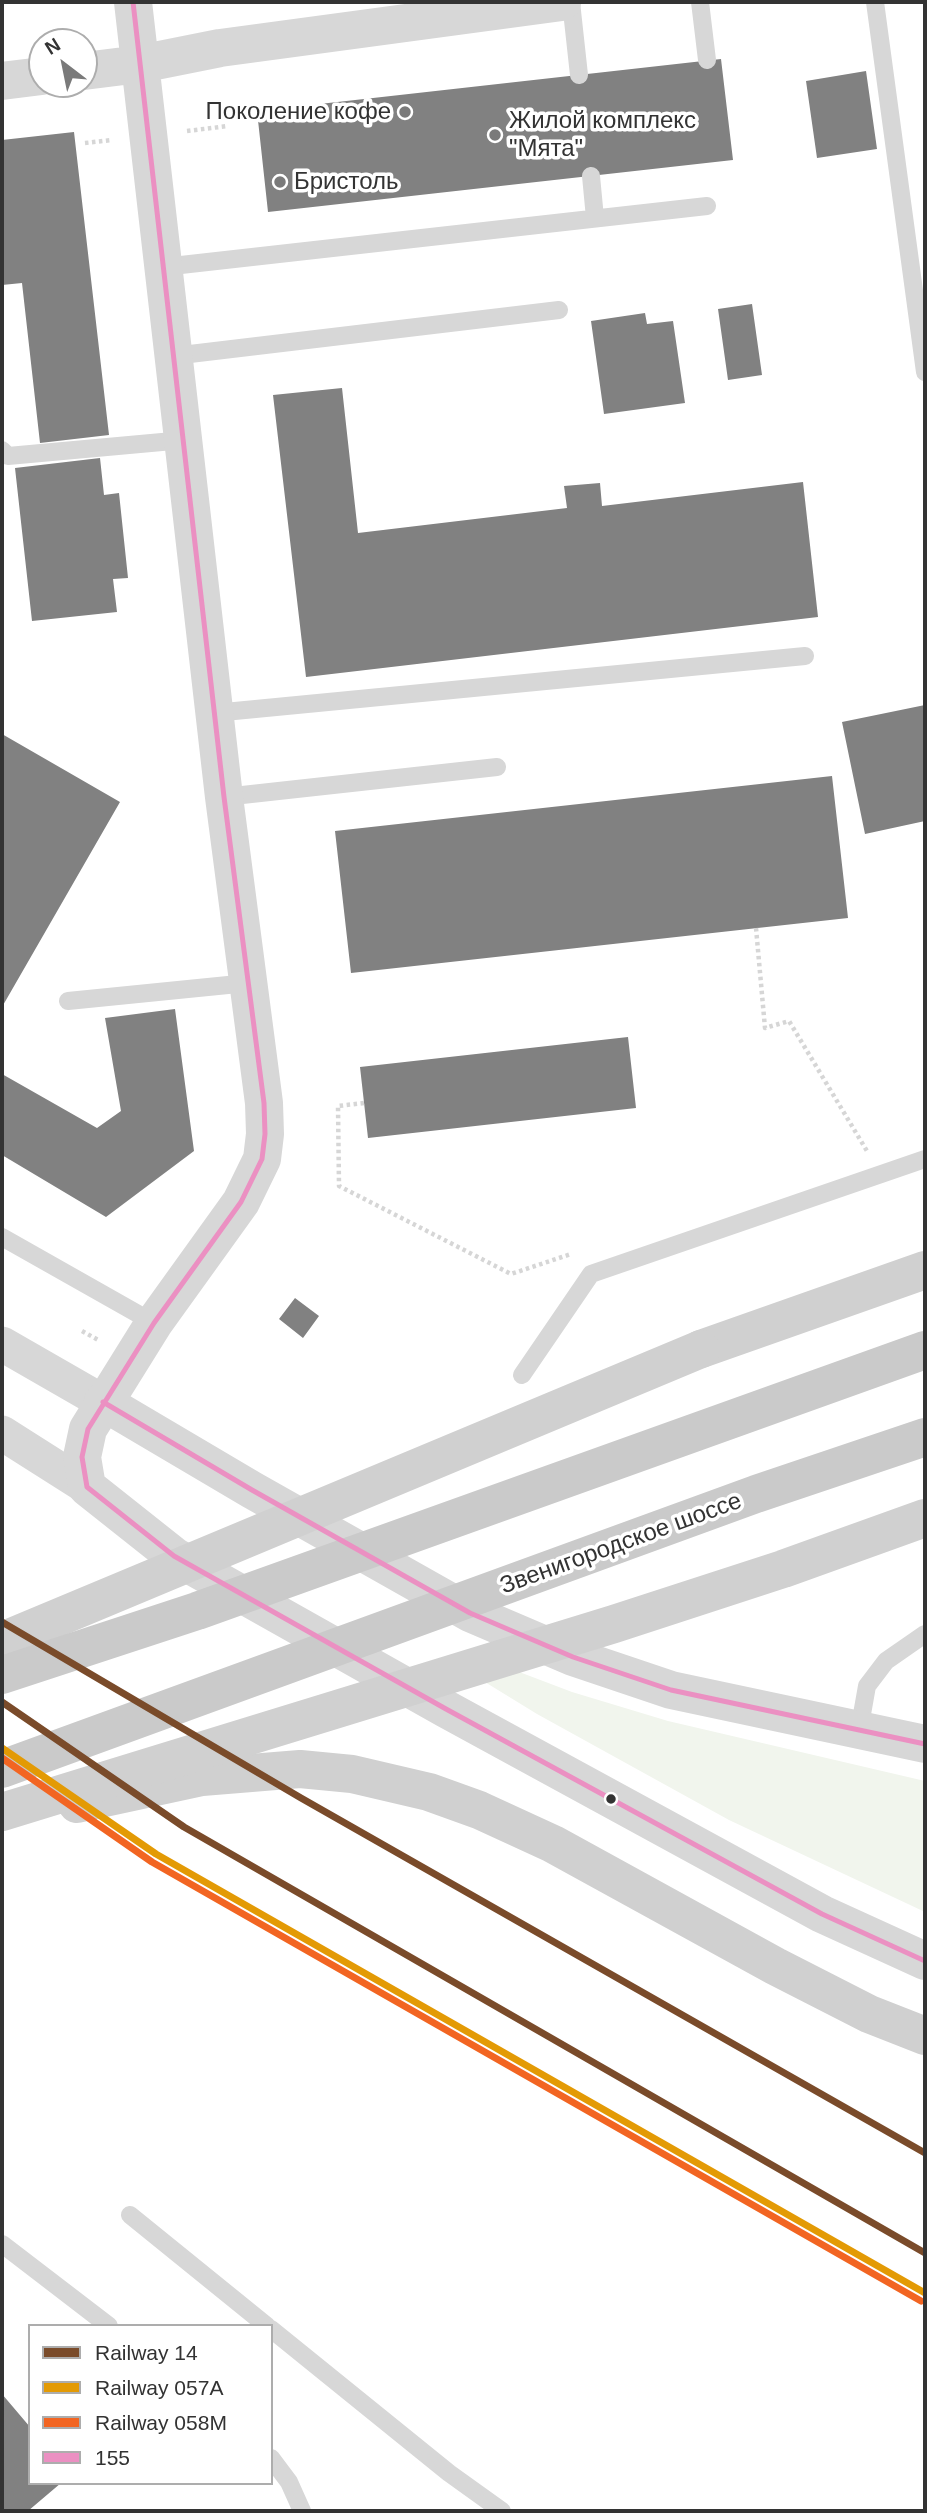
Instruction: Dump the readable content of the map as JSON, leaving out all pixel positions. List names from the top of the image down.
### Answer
{
  "streets": {
    "main road": ["Звенигородское шоссе"]
  },
  "places": ["Поколение кофе", "Жилой комплекс \"Мята\"", "Бристоль"],
  "lines": [
    "transit line 155",
    "rail line 14",
    "rail line 057А",
    "rail line 058М"
  ],
  "legend": [
    "Railway 14",
    "Railway 057А",
    "Railway 058М",
    "155"
  ],
  "north": "top left"
}
